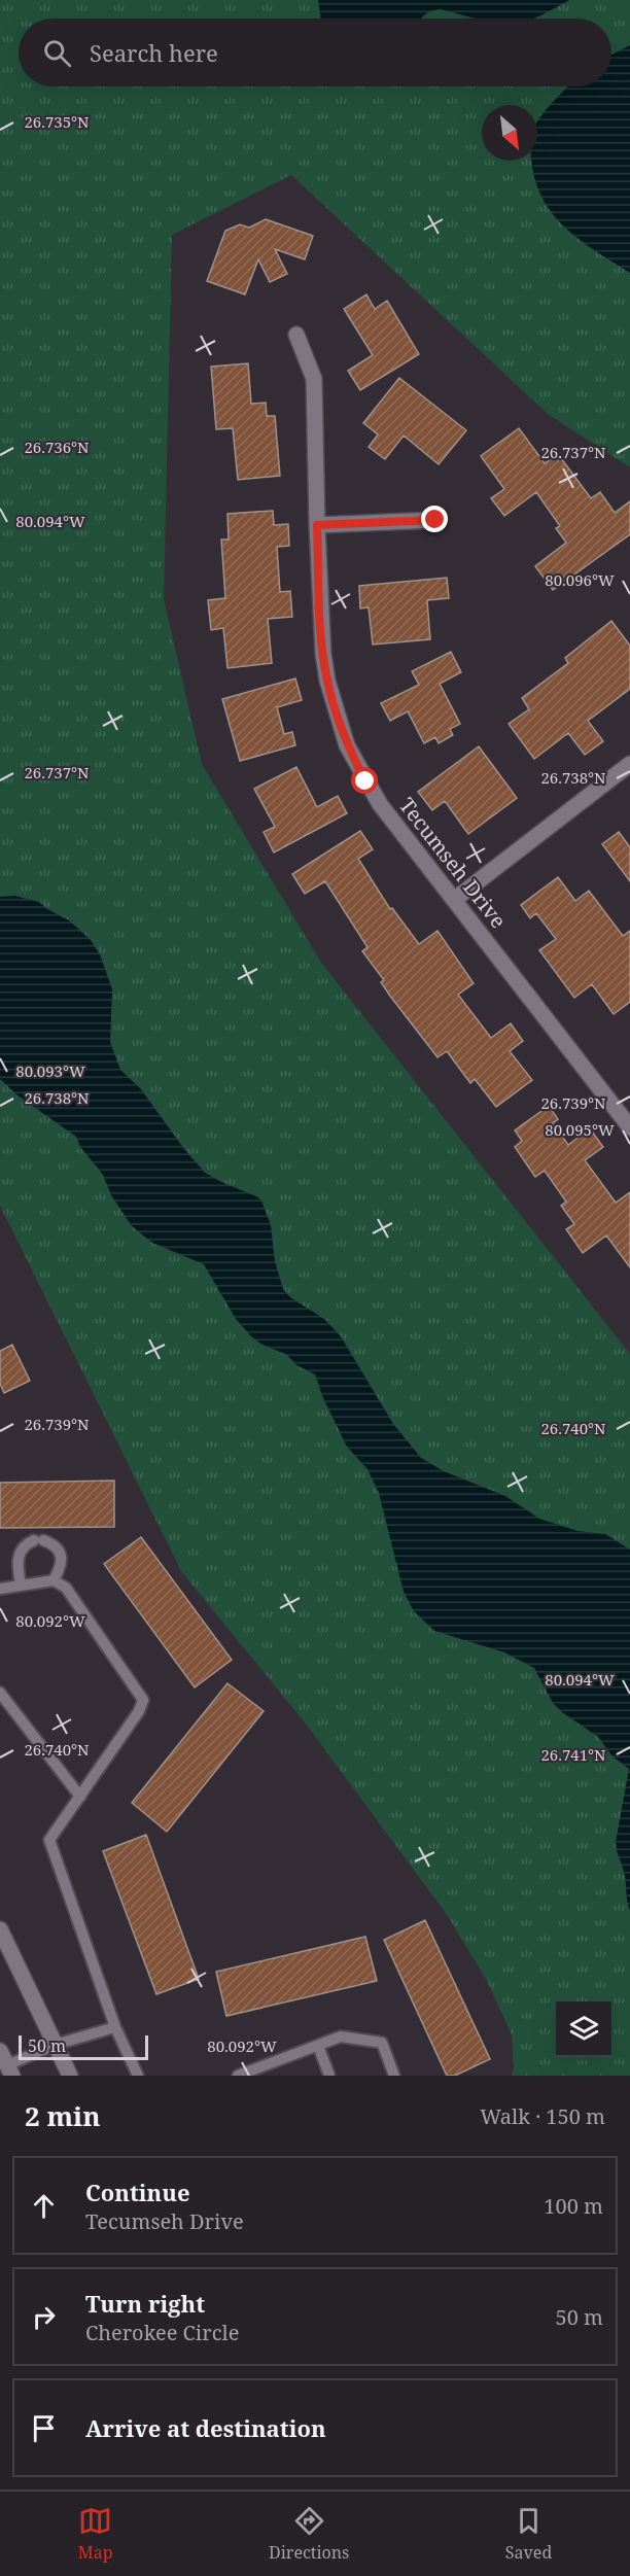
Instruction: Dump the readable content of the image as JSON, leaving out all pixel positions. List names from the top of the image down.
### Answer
{
  "streets": {
    "street": ["Tecumseh Drive"]
  },
  "scale_bar": "50 m",
  "north": "bottom right",
  "page": {
    "search": "Search here",
    "scale": "50 m",
    "heading": ["2 min", "Walk · 150 m"],
    "list": [
      ["Continue", "Tecumseh Drive", "100 m"],
      ["Turn right", "Cherokee Circle", "50 m"],
      "Arrive at destination"
    ],
    "nav": ["Map", "Directions", "Saved"]
  },
  "coordinates": [
    "26.735°N",
    "26.736°N",
    "26.737°N",
    "80.094°W",
    "80.096°W",
    "26.738°N",
    "80.093°W",
    "26.739°N",
    "80.095°W",
    "26.740°N",
    "80.092°W",
    "26.741°N"
  ]
}
